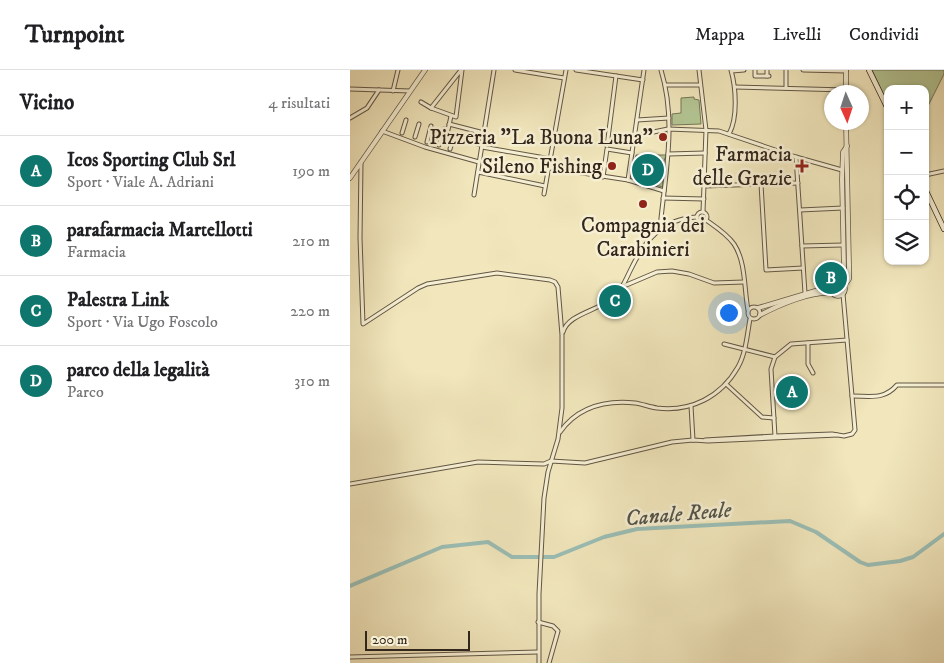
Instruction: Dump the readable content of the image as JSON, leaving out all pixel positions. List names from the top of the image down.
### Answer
{
  "water": ["Canale Reale"],
  "places": {
    "other": ["Pizzeria \"La Buona Luna\"", "Sileno Fishing", "Compagnia dei Carabinieri"],
    "health": ["Farmacia delle Grazie"]
  },
  "scale_bar": "200 m",
  "north": "bottom",
  "page": {
    "header": "Turnpoint",
    "nav": ["Mappa", "Livelli", "Condividi"],
    "heading": ["Vicino", "4 risultati"],
    "map_buttons": ["+", "−"],
    "list": [
      {
        "mark": "A",
        "name": "Icos Sporting Club Srl",
        "note": "Sport · Viale A. Adriani",
        "value": "190 m"
      },
      {
        "mark": "B",
        "name": "parafarmacia Martellotti",
        "note": "Farmacia",
        "value": "210 m"
      },
      {
        "mark": "C",
        "name": "Palestra Link",
        "note": "Sport · Via Ugo Foscolo",
        "value": "220 m"
      },
      {
        "mark": "D",
        "name": "parco della legalità",
        "note": "Parco",
        "value": "310 m"
      }
    ],
    "pins": [
      "D",
      "B",
      "C",
      "A"
    ],
    "scale": "200 m"
  }
}
